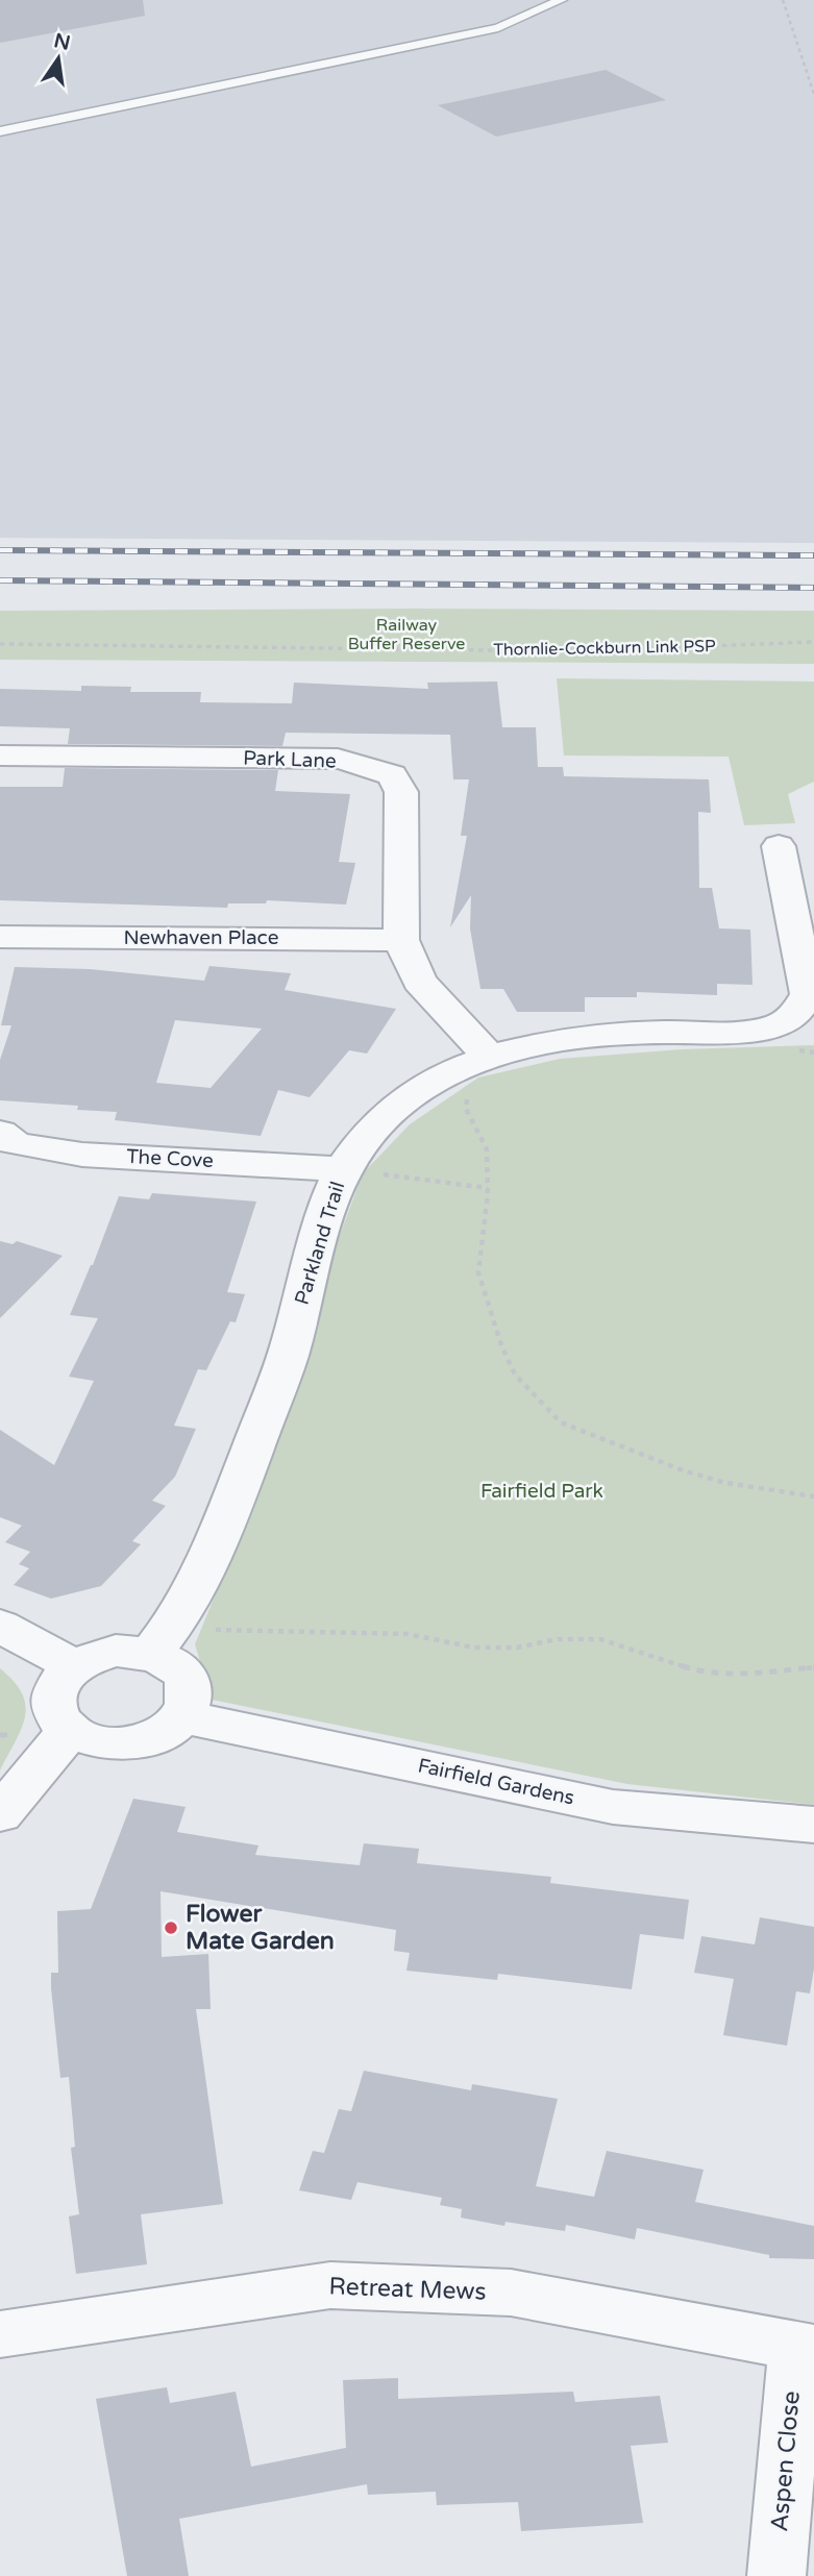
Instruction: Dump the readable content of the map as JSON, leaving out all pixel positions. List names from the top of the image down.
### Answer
{
  "streets": {
    "street": [
      "Park Lane",
      "Newhaven Place",
      "The Cove",
      "Parkland Trail",
      "Fairfield Gardens",
      "Retreat Mews",
      "Aspen Close"
    ],
    "path": ["Thornlie-Cockburn Link PSP"]
  },
  "crossings": [
    ["Park Lane", "Newhaven Place"],
    ["Park Lane", "Parkland Trail"],
    ["The Cove", "Parkland Trail"],
    ["Parkland Trail", "Fairfield Gardens"],
    ["Retreat Mews", "Aspen Close"]
  ],
  "parks": ["Railway Buffer Reserve", "Fairfield Park"],
  "places": ["Flower Mate Garden"],
  "north": "top"
}
